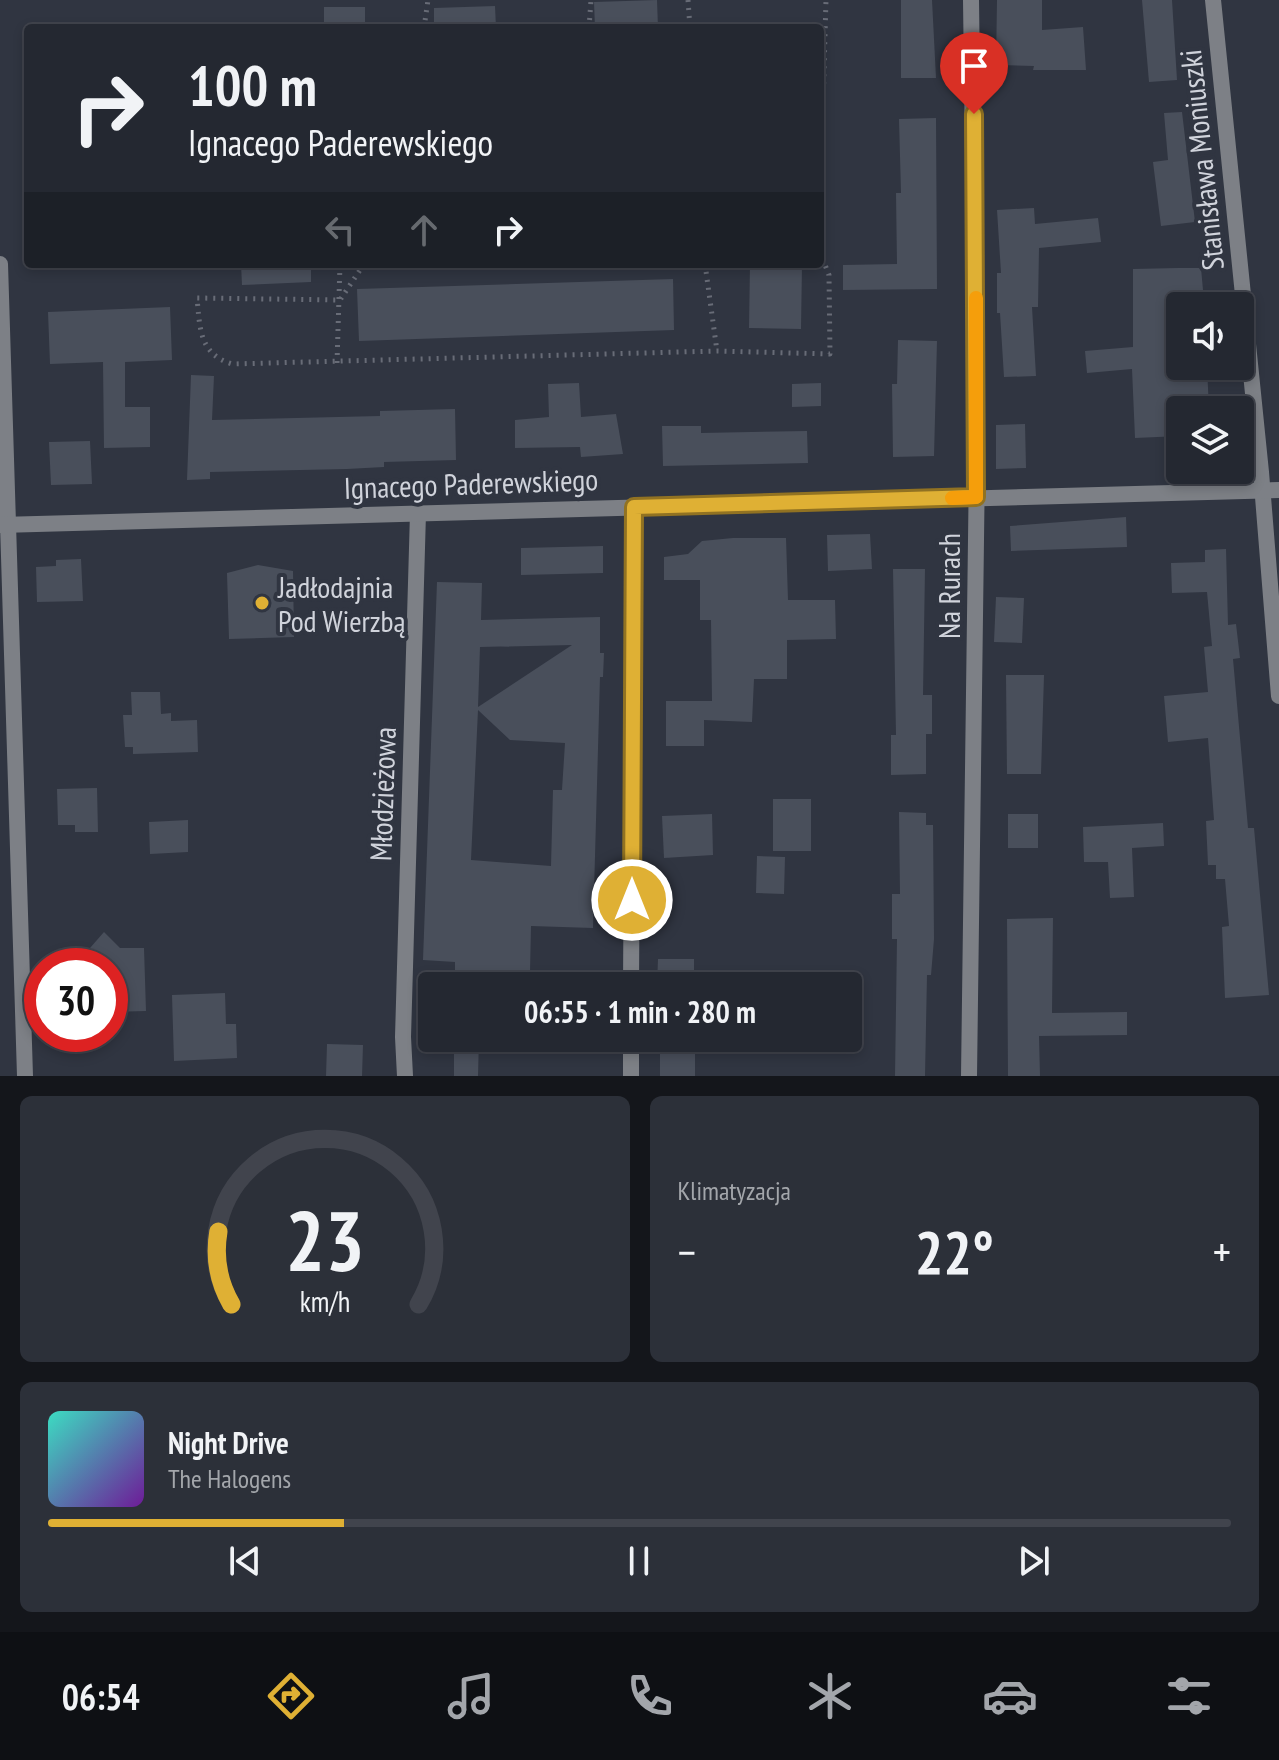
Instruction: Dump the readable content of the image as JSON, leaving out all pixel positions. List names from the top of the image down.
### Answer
{
  "streets": {
    "street": [
      "Stanisława Moniuszki",
      "Ignacego Paderewskiego",
      "Na Rurach",
      "Młodzieżowa"
    ]
  },
  "crossings": [
    ["Stanisława Moniuszki", "Ignacego Paderewskiego"],
    ["Ignacego Paderewskiego", "Na Rurach"],
    ["Ignacego Paderewskiego", "Młodzieżowa"]
  ],
  "places": ["Jadłodajnia Pod Wierzbą"],
  "page": {
    "turn": ["100 m", "Ignacego Paderewskiego"],
    "limit": "30",
    "trip": "06:55 · 1 min · 280 m",
    "tile": "Klimatyzacja",
    "heat": ["−", "22°", "+"],
    "song": ["Night Drive", "The Halogens"],
    "tabs": "06:54",
    "gauge": ["23", "km/h"]
  }
}
